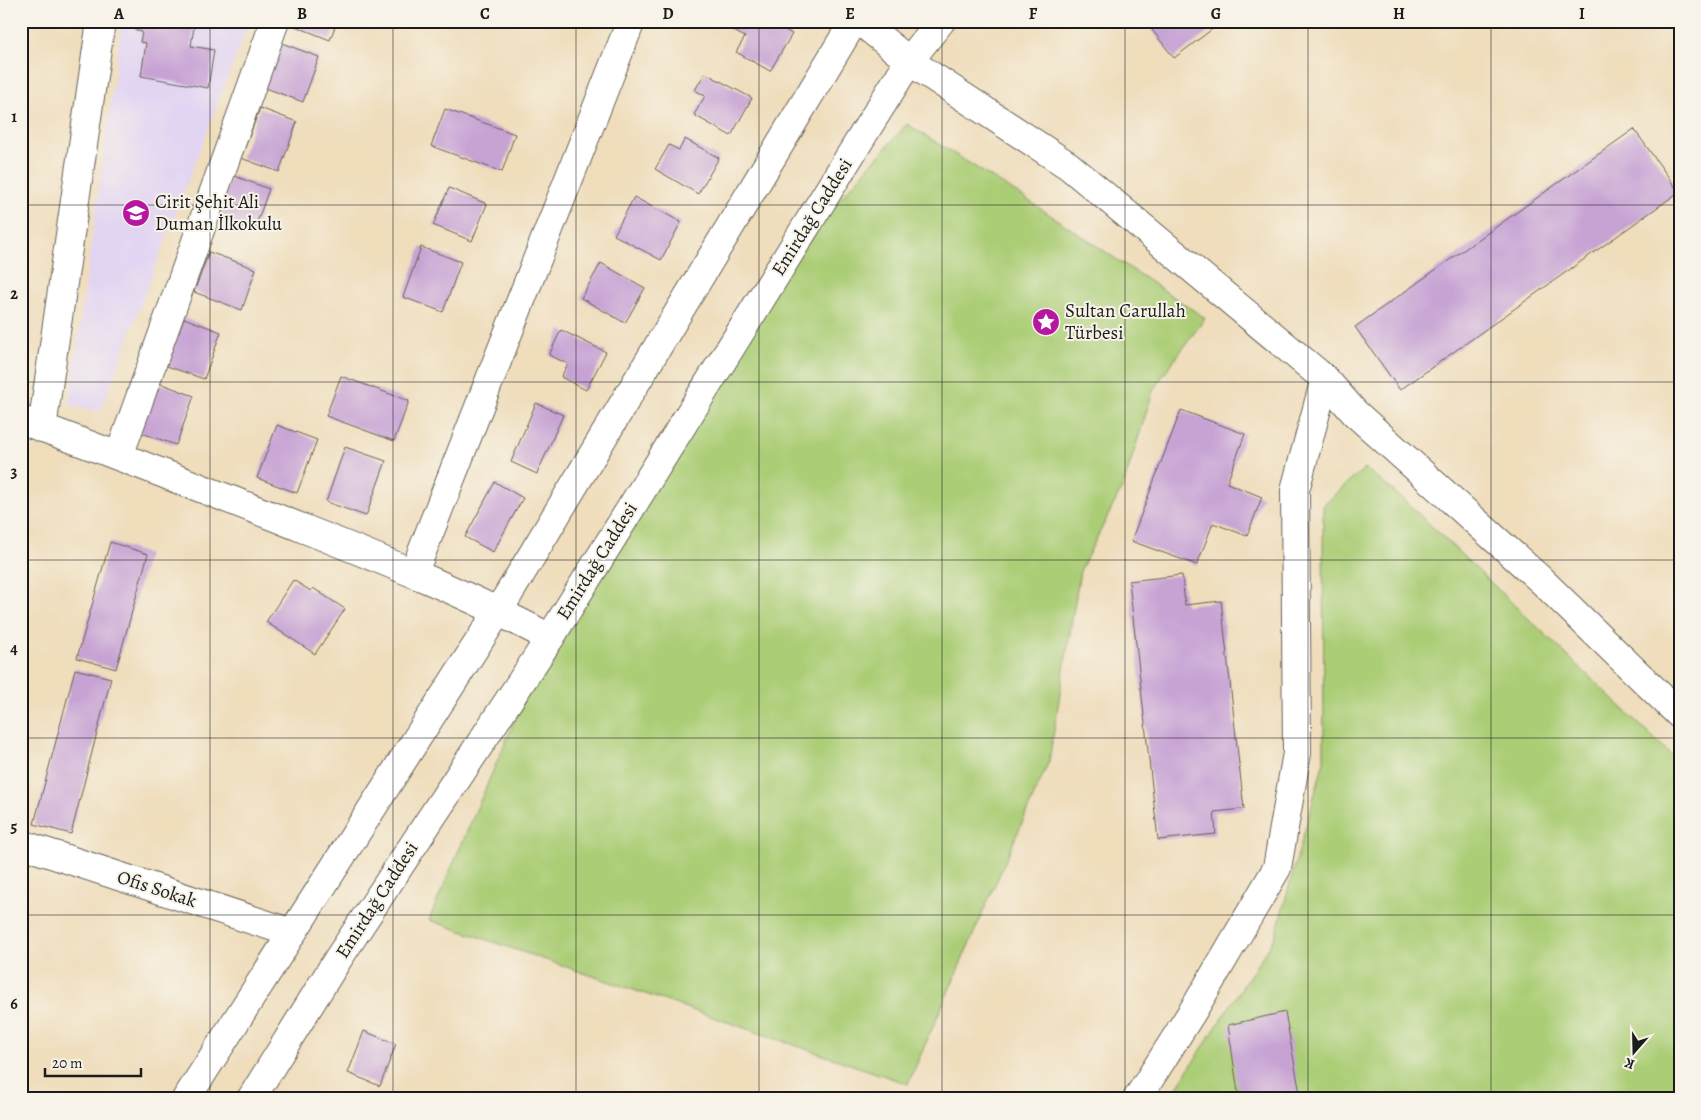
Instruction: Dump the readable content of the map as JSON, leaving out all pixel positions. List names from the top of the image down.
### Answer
{
  "streets": {
    "street": ["Emirdağ Caddesi", "Ofis Sokak"]
  },
  "places": {
    "school or university": ["Cirit Şehit Ali Duman İlkokulu"],
    "place": ["Sultan Carullah Türbesi"]
  },
  "scale_bar": "20 m",
  "north": "bottom",
  "grid": {
    "columns": [
      "A",
      "B",
      "C",
      "D",
      "E",
      "F",
      "G",
      "H",
      "I"
    ],
    "rows": [
      "1",
      "2",
      "3",
      "4",
      "5",
      "6"
    ]
  }
}
